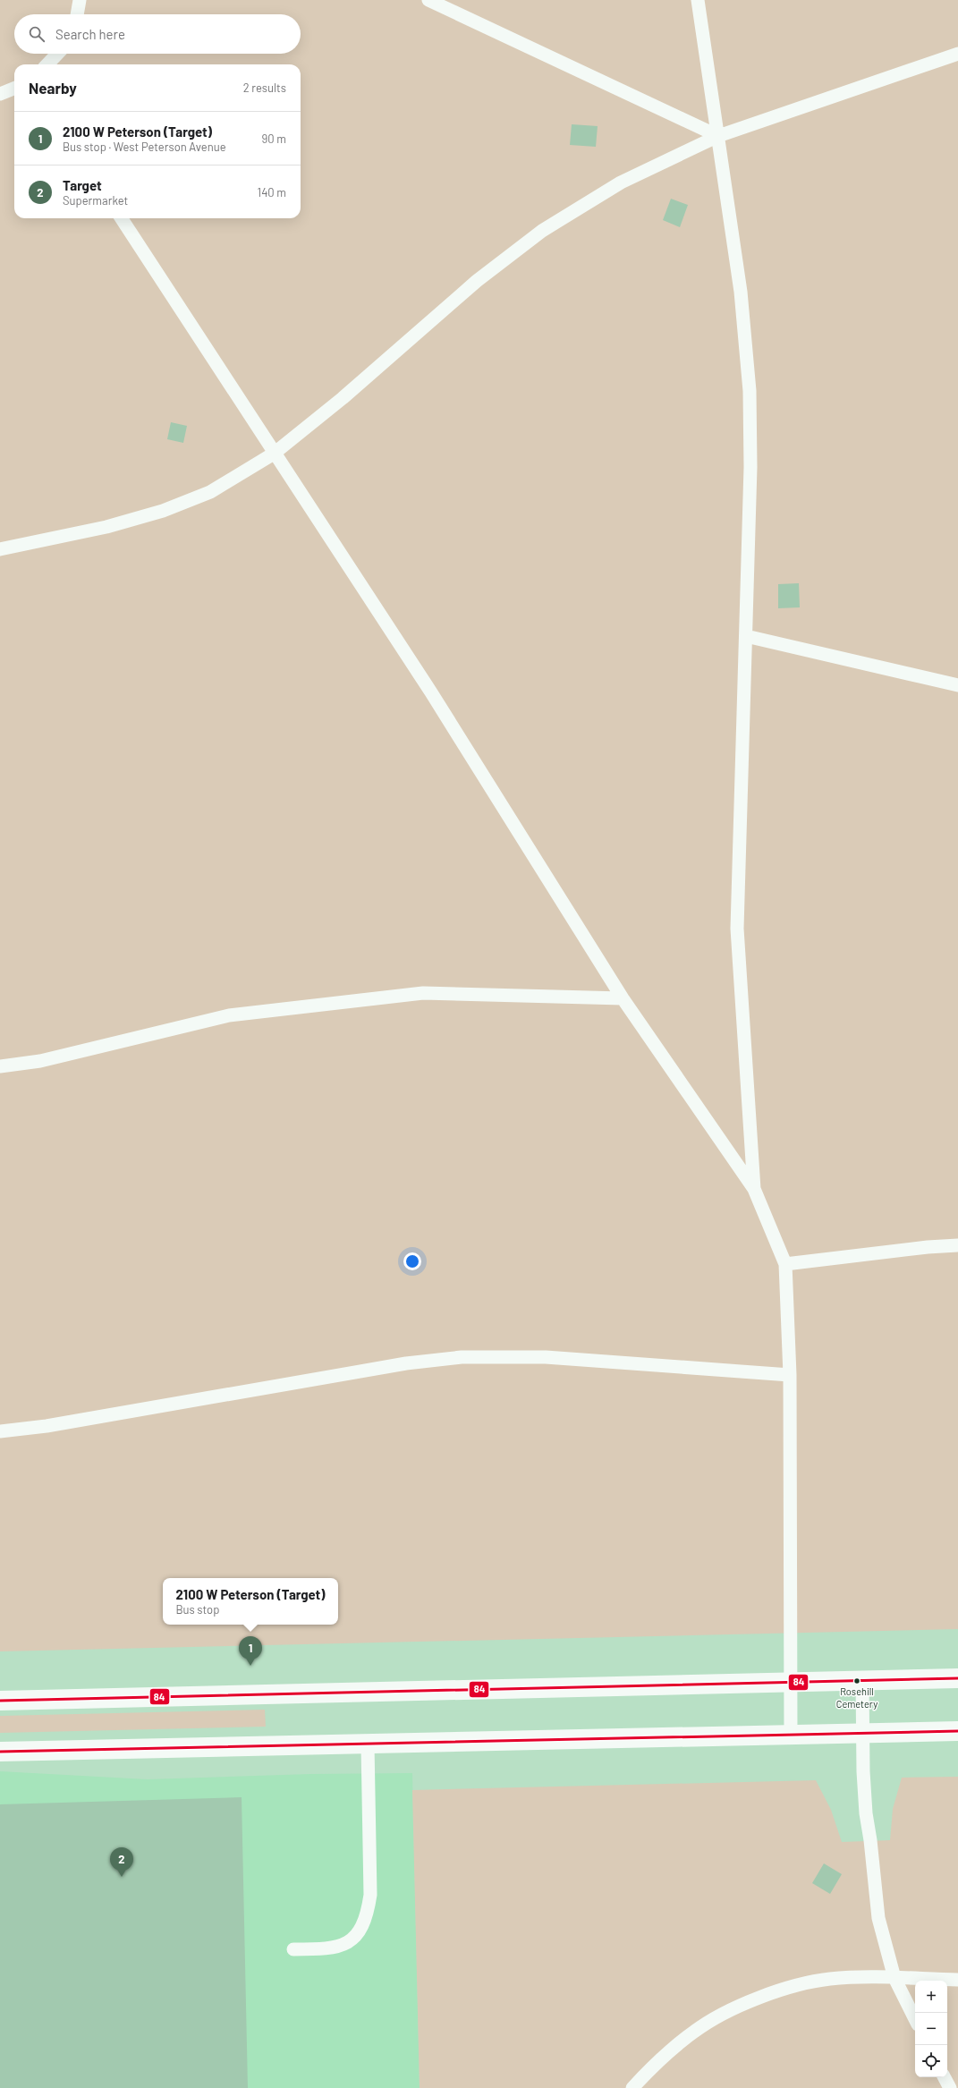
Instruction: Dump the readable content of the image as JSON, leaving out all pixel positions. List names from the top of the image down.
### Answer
{
  "places": ["Rosehill Cemetery"],
  "lines": ["transit line 84"],
  "page": {
    "search": "Search here",
    "heading": ["Nearby", "2 results"],
    "list": [
      {
        "mark": "1",
        "name": "2100 W Peterson (Target)",
        "note": "Bus stop · West Peterson Avenue",
        "value": "90 m"
      },
      {
        "mark": "2",
        "name": "Target",
        "note": "Supermarket",
        "value": "140 m"
      }
    ],
    "popup": ["2100 W Peterson (Target)", "Bus stop"],
    "pins": ["1", "2"],
    "map_buttons": ["+", "−"]
  }
}
